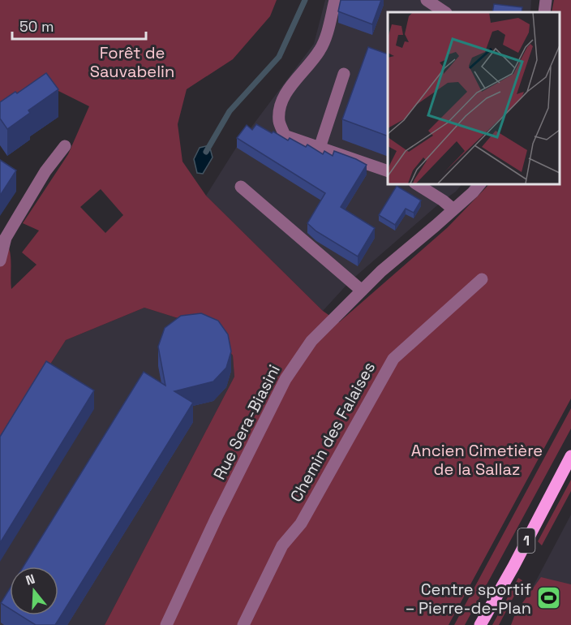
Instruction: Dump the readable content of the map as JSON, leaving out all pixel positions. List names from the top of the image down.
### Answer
{
  "streets": {
    "main road": ["1"],
    "street": ["Rue Sera-Biasini", "Chemin des Falaises"]
  },
  "parks": ["Forêt de Sauvabelin", "Ancien Cimetière de la Sallaz"],
  "places": {
    "sports": ["Centre sportif – Pierre-de-Plan"]
  },
  "scale_bar": "50 m",
  "north": "top"
}
